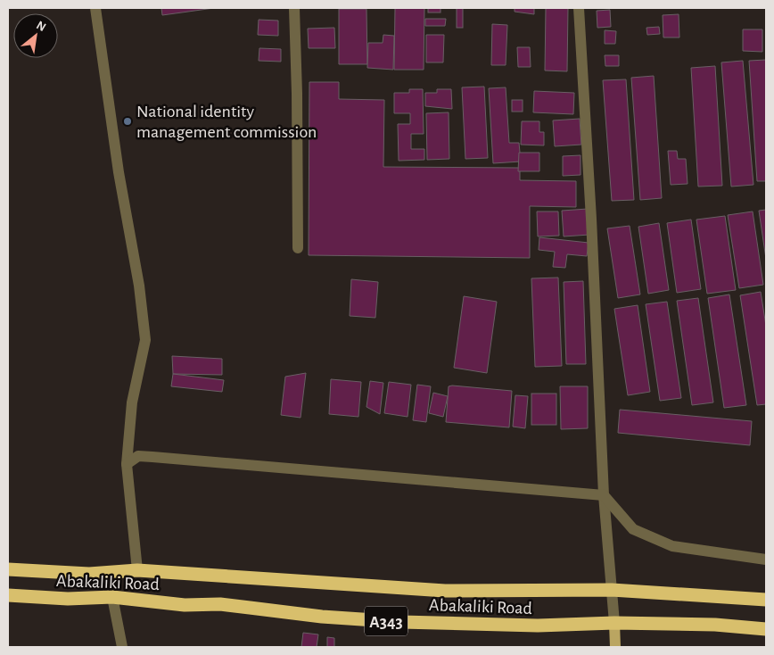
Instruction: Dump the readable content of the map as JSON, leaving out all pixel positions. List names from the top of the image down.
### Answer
{
  "streets": {
    "highway": ["Abakaliki Road", "A343"]
  },
  "places": ["National identity management commission"],
  "north": "top right"
}
